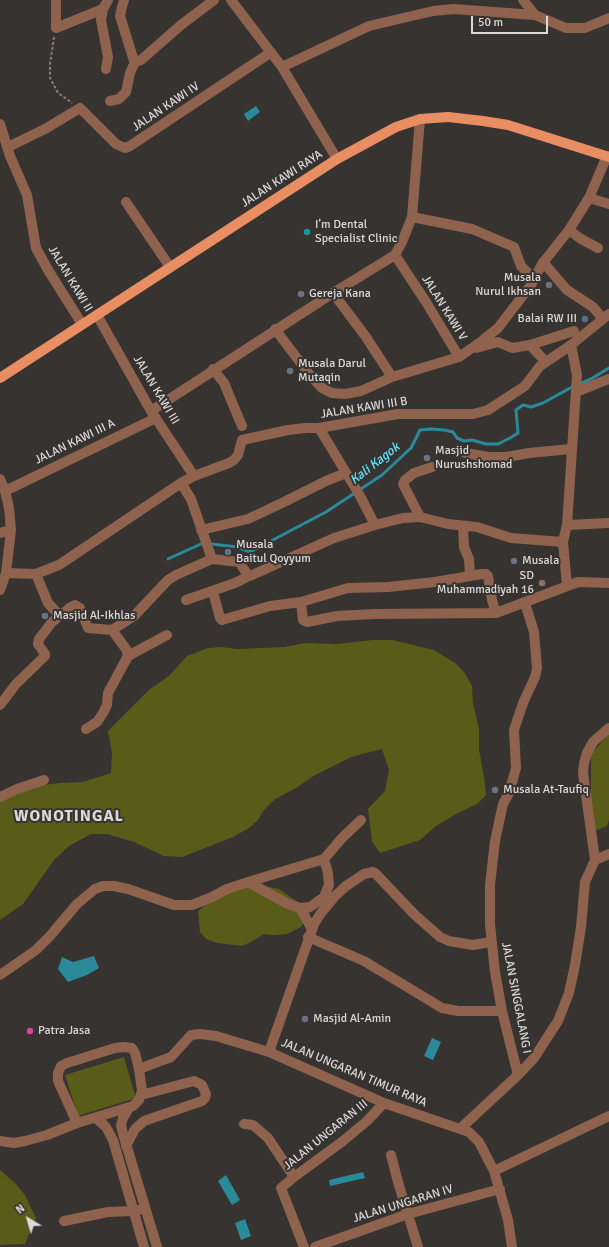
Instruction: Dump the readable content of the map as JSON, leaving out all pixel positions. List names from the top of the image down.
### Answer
{
  "streets": {
    "main road": ["JALAN KAWI RAYA"],
    "street": [
      "JALAN KAWI IV",
      "JALAN KAWI II",
      "JALAN KAWI V",
      "JALAN KAWI III",
      "JALAN KAWI III B",
      "JALAN KAWI III A",
      "JALAN SINGGALANG I",
      "JALAN UNGARAN TIMUR RAYA",
      "JALAN UNGARAN III",
      "JALAN UNGARAN IV"
    ]
  },
  "crossings": [
    ["JALAN KAWI RAYA", "JALAN KAWI II"],
    ["JALAN KAWI RAYA", "JALAN KAWI III"],
    ["JALAN KAWI III", "JALAN KAWI III B"],
    ["JALAN KAWI III", "JALAN KAWI III A"],
    ["JALAN UNGARAN TIMUR RAYA", "JALAN UNGARAN III"],
    ["JALAN UNGARAN TIMUR RAYA", "JALAN UNGARAN IV"]
  ],
  "districts": ["WONOTINGAL"],
  "water": ["Kali Kagok"],
  "places": [
    "I'm Dental Specialist Clinic",
    "Musala Nurul Ikhsan",
    "Gereja Kana",
    "Balai RW III",
    "Musala Darul Mutaqin",
    "Masjid Nurushshomad",
    "Musala Baitul Qoyyum",
    "Musala",
    "SD Muhammadiyah 16",
    "Masjid Al-Ikhlas",
    "Musala At-Taufiq",
    "Masjid Al-Amin",
    "Patra Jasa"
  ],
  "scale_bar": "50 m",
  "north": "top left"
}
